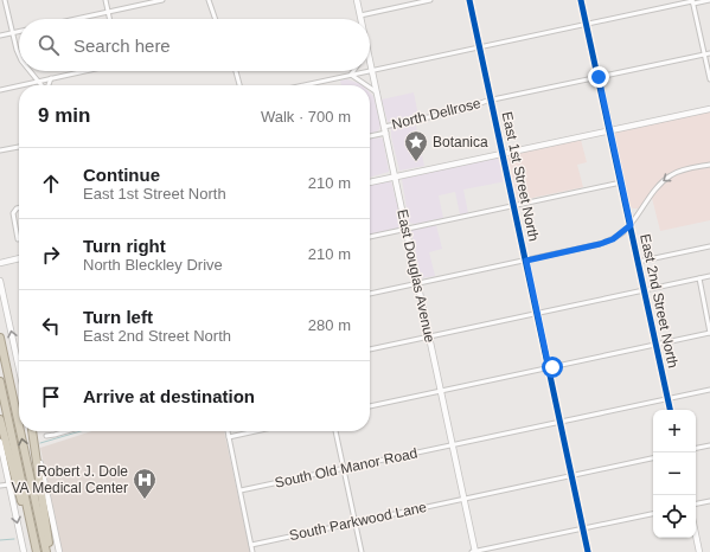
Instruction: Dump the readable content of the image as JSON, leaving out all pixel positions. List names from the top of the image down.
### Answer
{
  "streets": {
    "main road": ["East 1st Street North", "East Douglas Avenue", "East 2nd Street North"],
    "street": ["North Dellrose", "South Old Manor Road", "South Parkwood Lane"]
  },
  "crossings": [
    ["North Dellrose", "East 1st Street North"],
    ["North Dellrose", "East Douglas Avenue"],
    ["North Dellrose", "East 2nd Street North"],
    ["East 1st Street North", "South Old Manor Road"],
    ["East 1st Street North", "South Parkwood Lane"],
    ["East Douglas Avenue", "South Old Manor Road"],
    ["East Douglas Avenue", "South Parkwood Lane"],
    ["East 2nd Street North", "South Old Manor Road"]
  ],
  "places": {
    "place": ["Botanica"],
    "hospital": ["Robert J. Dole VA Medical Center"]
  },
  "page": {
    "search": "Search here",
    "heading": ["9 min", "Walk · 700 m"],
    "list": [
      ["Continue", "East 1st Street North", "210 m"],
      ["Turn right", "North Bleckley Drive", "210 m"],
      ["Turn left", "East 2nd Street North", "280 m"],
      "Arrive at destination"
    ],
    "map_buttons": ["+", "−"]
  }
}
